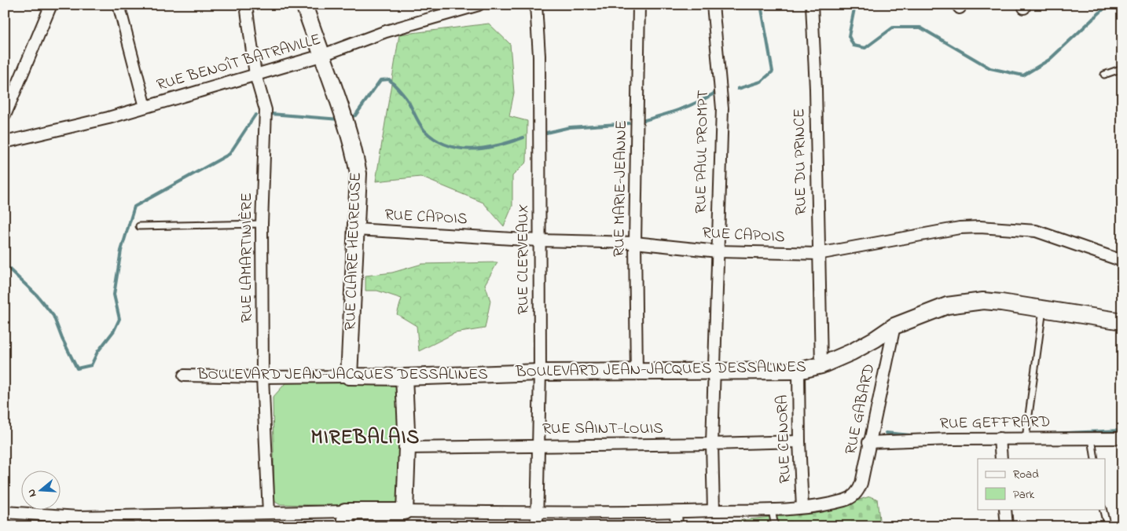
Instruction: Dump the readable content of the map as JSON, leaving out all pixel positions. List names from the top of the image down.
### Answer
{
  "streets": {
    "main road": ["RUE CLAIRE HEUREUSE", "BOULEVARD JEAN-JACQUES DESSALINES"],
    "street": [
      "RUE BENOÎT BATRAVILLE",
      "RUE PAUL PROMPT",
      "RUE DU PRINCE",
      "RUE MARIE-JEANNE",
      "RUE CAPOIS",
      "RUE LAMARTINIÈRE",
      "RUE CLERVEAUX",
      "RUE GABARD",
      "RUE GEFFRARD",
      "RUE SAINT-LOUIS",
      "RUE CENORA"
    ]
  },
  "crossings": [
    ["RUE BENOÎT BATRAVILLE", "RUE CLAIRE HEUREUSE"],
    ["RUE BENOÎT BATRAVILLE", "RUE LAMARTINIÈRE"],
    ["RUE PAUL PROMPT", "RUE CAPOIS"],
    ["RUE PAUL PROMPT", "BOULEVARD JEAN-JACQUES DESSALINES"],
    ["RUE PAUL PROMPT", "RUE SAINT-LOUIS"],
    ["RUE DU PRINCE", "RUE CAPOIS"],
    ["RUE DU PRINCE", "BOULEVARD JEAN-JACQUES DESSALINES"],
    ["RUE MARIE-JEANNE", "RUE CAPOIS"],
    ["RUE MARIE-JEANNE", "BOULEVARD JEAN-JACQUES DESSALINES"],
    ["RUE CAPOIS", "RUE CLAIRE HEUREUSE"],
    ["RUE CAPOIS", "RUE CLERVEAUX"],
    ["RUE CLAIRE HEUREUSE", "BOULEVARD JEAN-JACQUES DESSALINES"],
    ["RUE LAMARTINIÈRE", "BOULEVARD JEAN-JACQUES DESSALINES"],
    ["RUE CLERVEAUX", "BOULEVARD JEAN-JACQUES DESSALINES"],
    ["RUE CLERVEAUX", "RUE SAINT-LOUIS"],
    ["BOULEVARD JEAN-JACQUES DESSALINES", "RUE GABARD"],
    ["BOULEVARD JEAN-JACQUES DESSALINES", "RUE CENORA"],
    ["RUE GABARD", "RUE GEFFRARD"],
    ["RUE GABARD", "RUE CENORA"],
    ["RUE SAINT-LOUIS", "RUE CENORA"]
  ],
  "districts": ["MIREBALAIS"],
  "legend": ["Road", "Park"],
  "north": "left"
}
